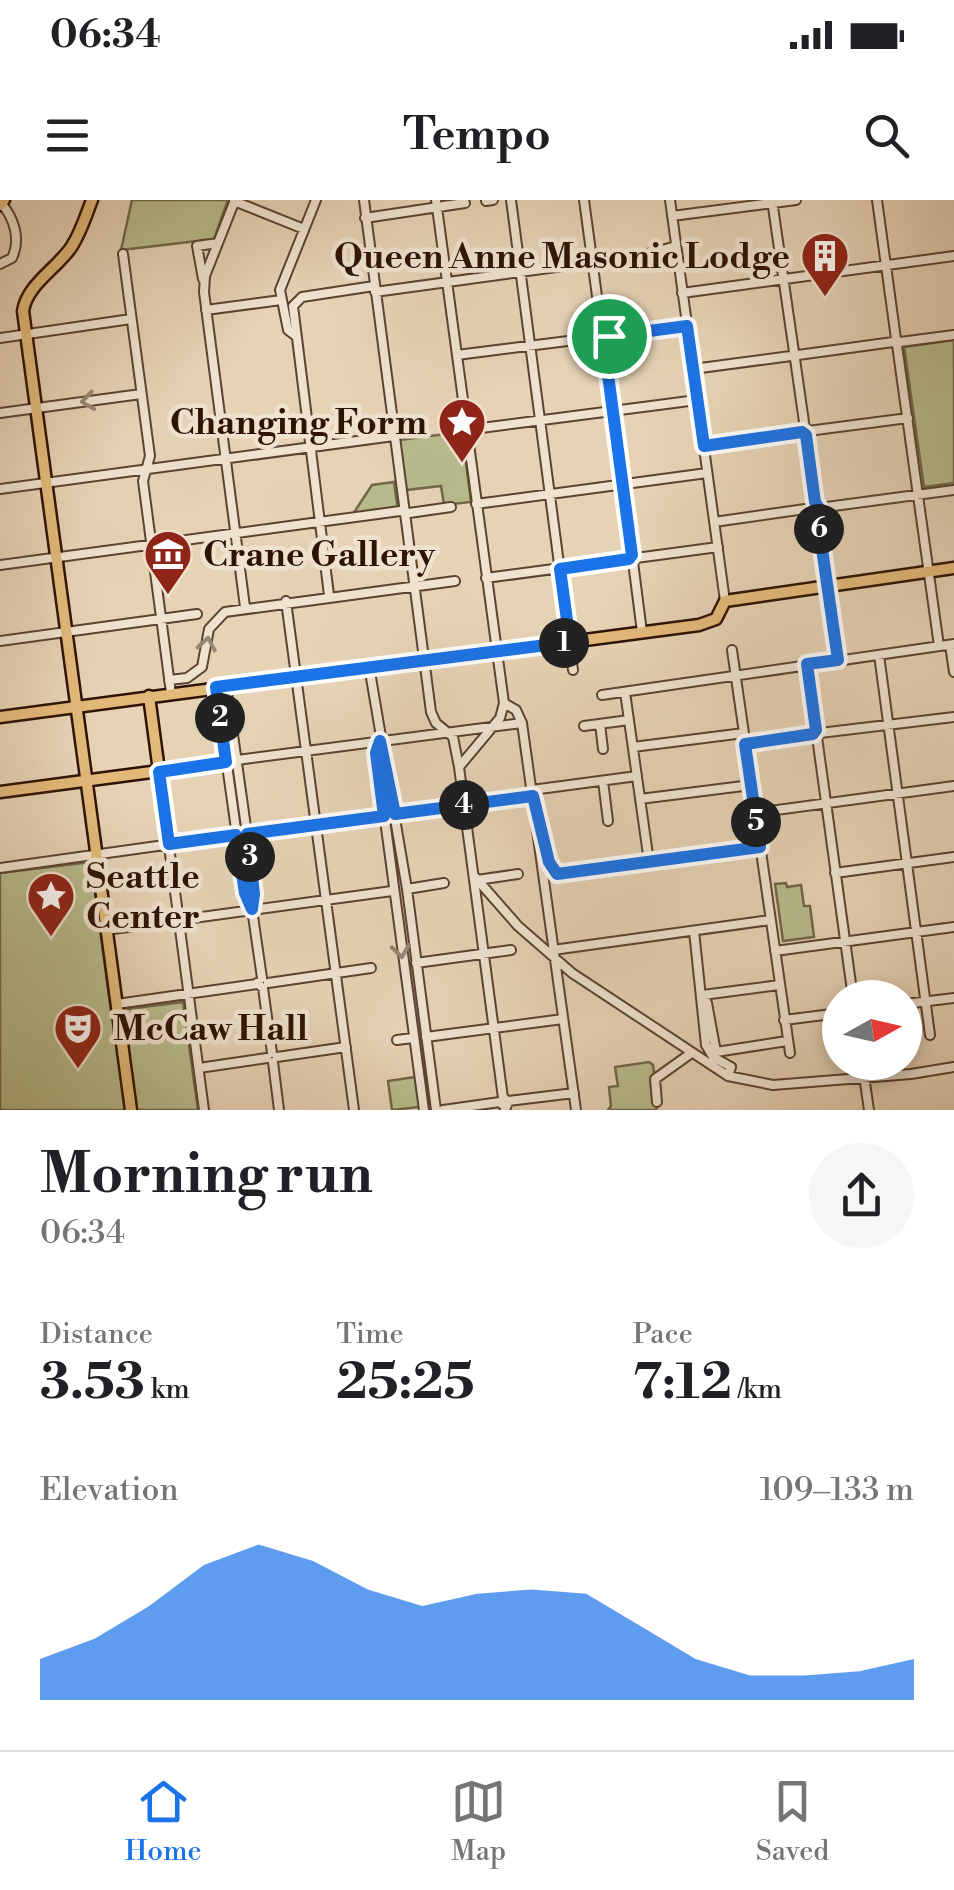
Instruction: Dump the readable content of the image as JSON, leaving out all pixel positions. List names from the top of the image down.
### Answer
{
  "places": {
    "building": ["Queen Anne Masonic Lodge"],
    "place": ["Changing Form", "Seattle Center"],
    "museum": ["Crane Gallery"],
    "theatre": ["McCaw Hall"]
  },
  "north": "right",
  "page": {
    "status": "06:34",
    "header": "Tempo",
    "pins": [
      "6",
      "1",
      "2",
      "4",
      "5",
      "3"
    ],
    "heading": ["Morning run", "06:34"],
    "stats": [
      ["Distance", "3.53 km"],
      ["Time", "25:25"],
      ["Pace", "7:12 /km"]
    ],
    "chart": ["Elevation", "109–133 m"],
    "tabs": ["Home", "Map", "Saved"]
  }
}
